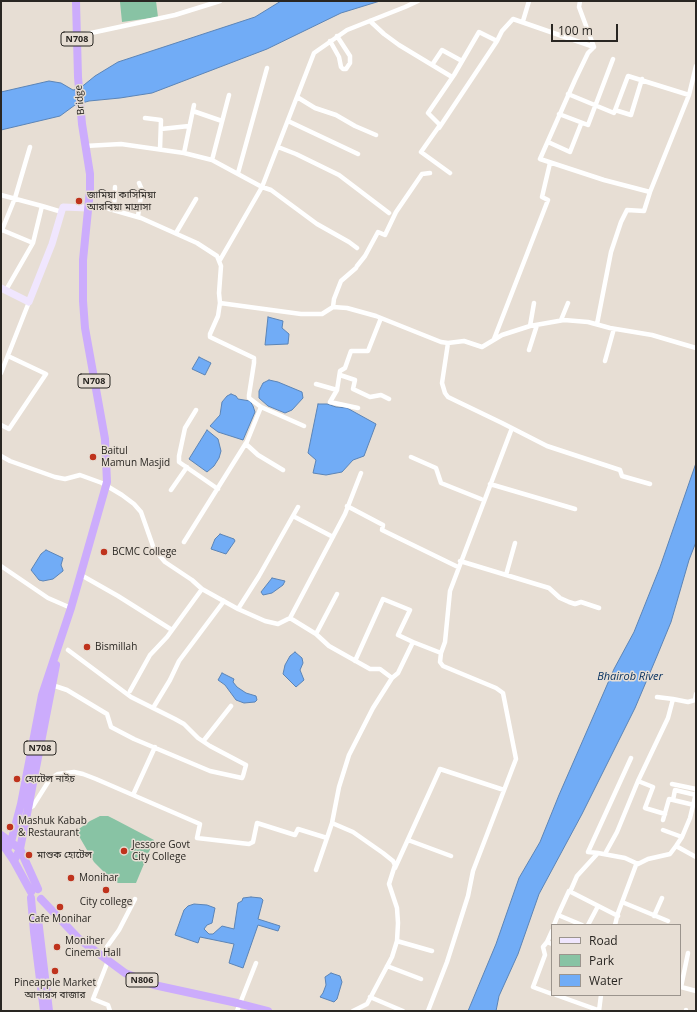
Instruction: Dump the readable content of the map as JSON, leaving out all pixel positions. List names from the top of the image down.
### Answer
{
  "streets": {
    "highway": ["N708", "Bridge", "N806"]
  },
  "crossings": [
    ["N708", "Bridge"]
  ],
  "water": ["Bhairob River"],
  "places": [
    "জামিয়া কাসিমিয়া আরবিয়া মাদ্রাসা",
    "Baitul Mamun Masjid",
    "BCMC College",
    "Bismillah",
    "হোটেল নাইচ",
    "Mashuk Kabab & Restaurant",
    "Jessore Govt City College",
    "মাশুক হোটেল",
    "Monihar",
    "City college",
    "Cafe Monihar",
    "Moniher Cinema Hall",
    "Pineapple Market আনারস বাজার"
  ],
  "legend": ["Road", "Park", "Water"],
  "scale_bar": "100 m"
}
